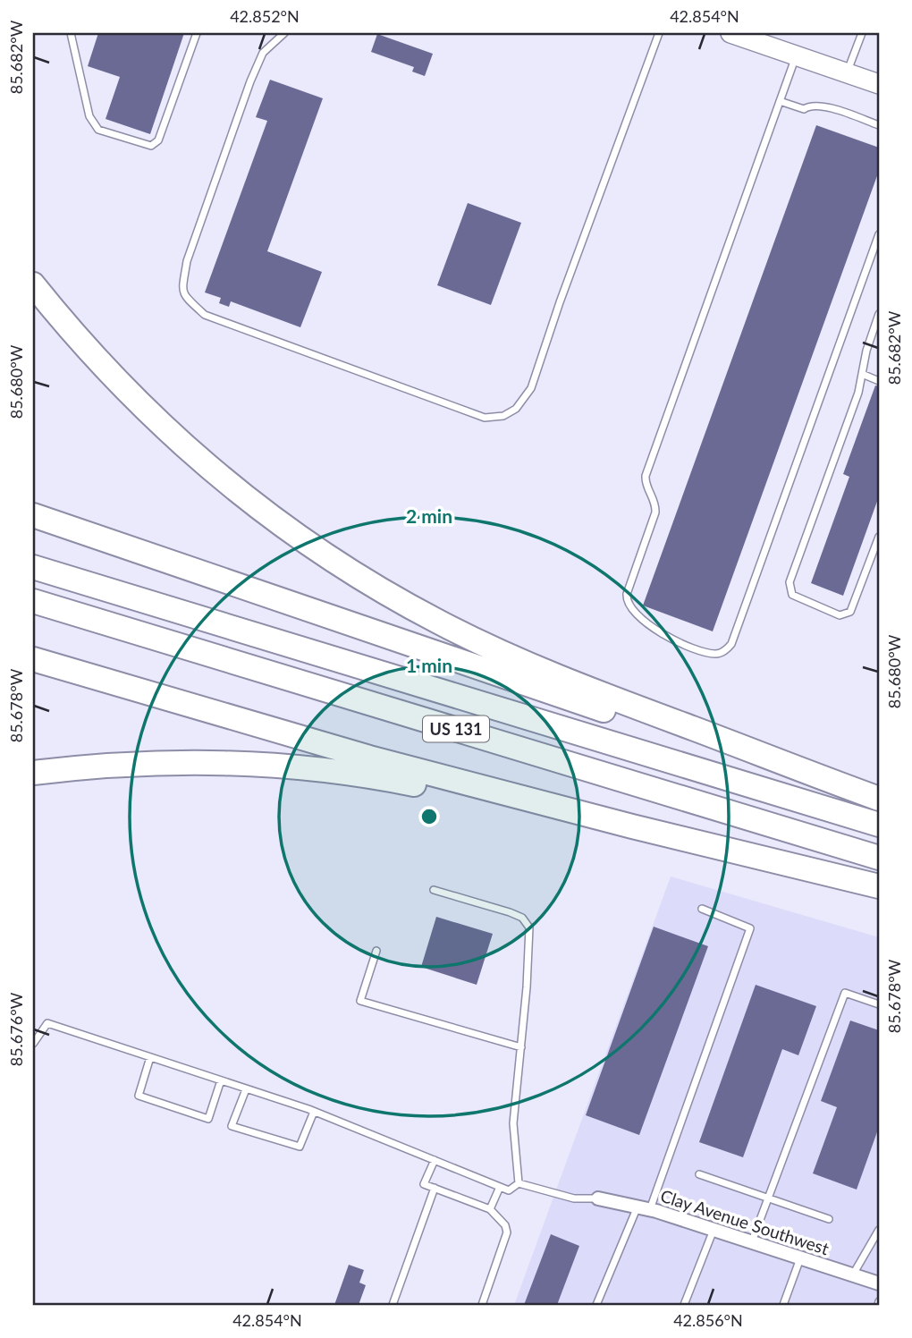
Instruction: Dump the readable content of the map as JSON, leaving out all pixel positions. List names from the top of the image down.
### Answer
{
  "streets": {
    "highway": ["US 131"],
    "street": ["Clay Avenue Southwest"]
  },
  "coordinates": [
    "42.852°N",
    "42.854°N",
    "85.682°W",
    "85.680°W",
    "85.678°W",
    "85.676°W",
    "42.856°N"
  ],
  "rings": ["2 min", "1 min"]
}
